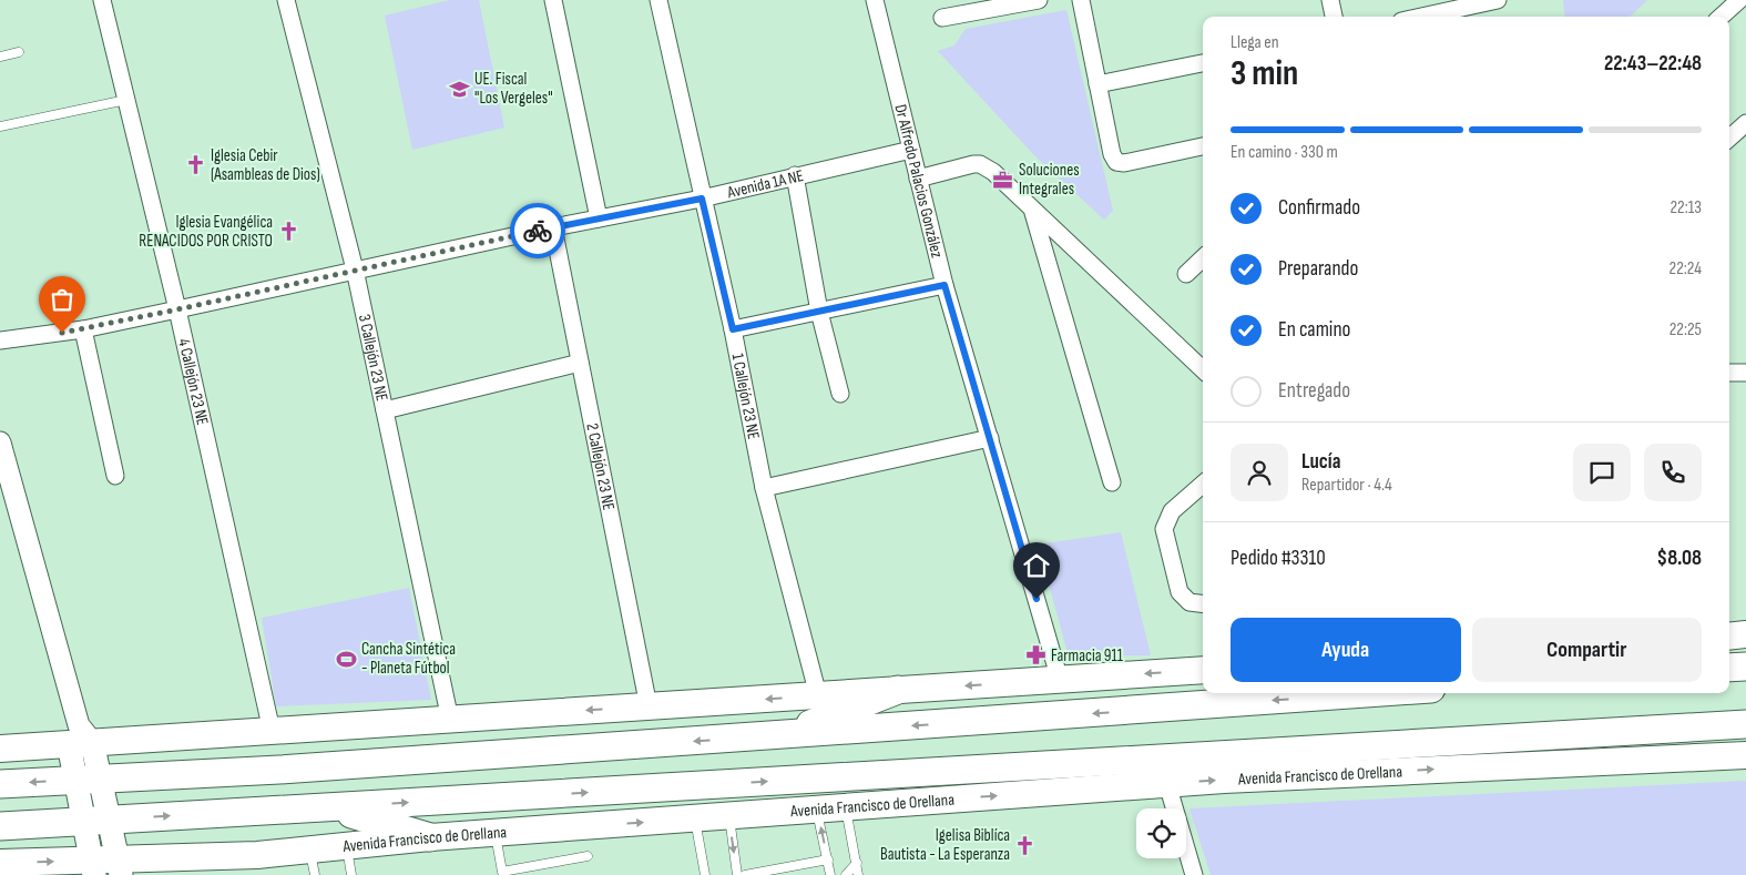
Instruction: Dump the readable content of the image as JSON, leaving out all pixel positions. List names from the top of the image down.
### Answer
{
  "streets": {
    "highway": ["Avenida Francisco de Orellana"],
    "street": [
      "Dr Alfredo Palacios González",
      "Avenida 1A NE",
      "3 Callejón 23 NE",
      "4 Callejón 23 NE",
      "1 Callejón 23 NE",
      "2 Callejón 23 NE"
    ]
  },
  "crossings": [
    ["Dr Alfredo Palacios González", "Avenida 1A NE"],
    ["Avenida 1A NE", "3 Callejón 23 NE"],
    ["Avenida 1A NE", "4 Callejón 23 NE"],
    ["Avenida 1A NE", "1 Callejón 23 NE"],
    ["Avenida 1A NE", "2 Callejón 23 NE"]
  ],
  "places": {
    "school or university": ["UE. Fiscal \"Los Vergeles\""],
    "church": ["Iglesia Cebir (Asambleas de Dios)", "Iglesia Evangélica RENACIDOS POR CRISTO", "Igelisa Biblíca Bautista - La Esperanza"],
    "office": ["Soluciones Integrales"],
    "pharmacy": ["Farmacia 911"],
    "sports": ["Cancha Sintética - Planeta Fútbol"]
  },
  "page": {
    "heading": ["3 min", "Llega en", "22:43–22:48"],
    "panel": [
      "Lucía",
      "Repartidor · 4.4",
      "Pedido #3310",
      "$8.08"
    ],
    "bar": "En camino · 330 m",
    "list": [
      ["Confirmado", "22:13"],
      ["Preparando", "22:24"],
      ["En camino", "22:25"],
      "Entregado"
    ],
    "buttons": ["Ayuda", "Compartir"]
  }
}
